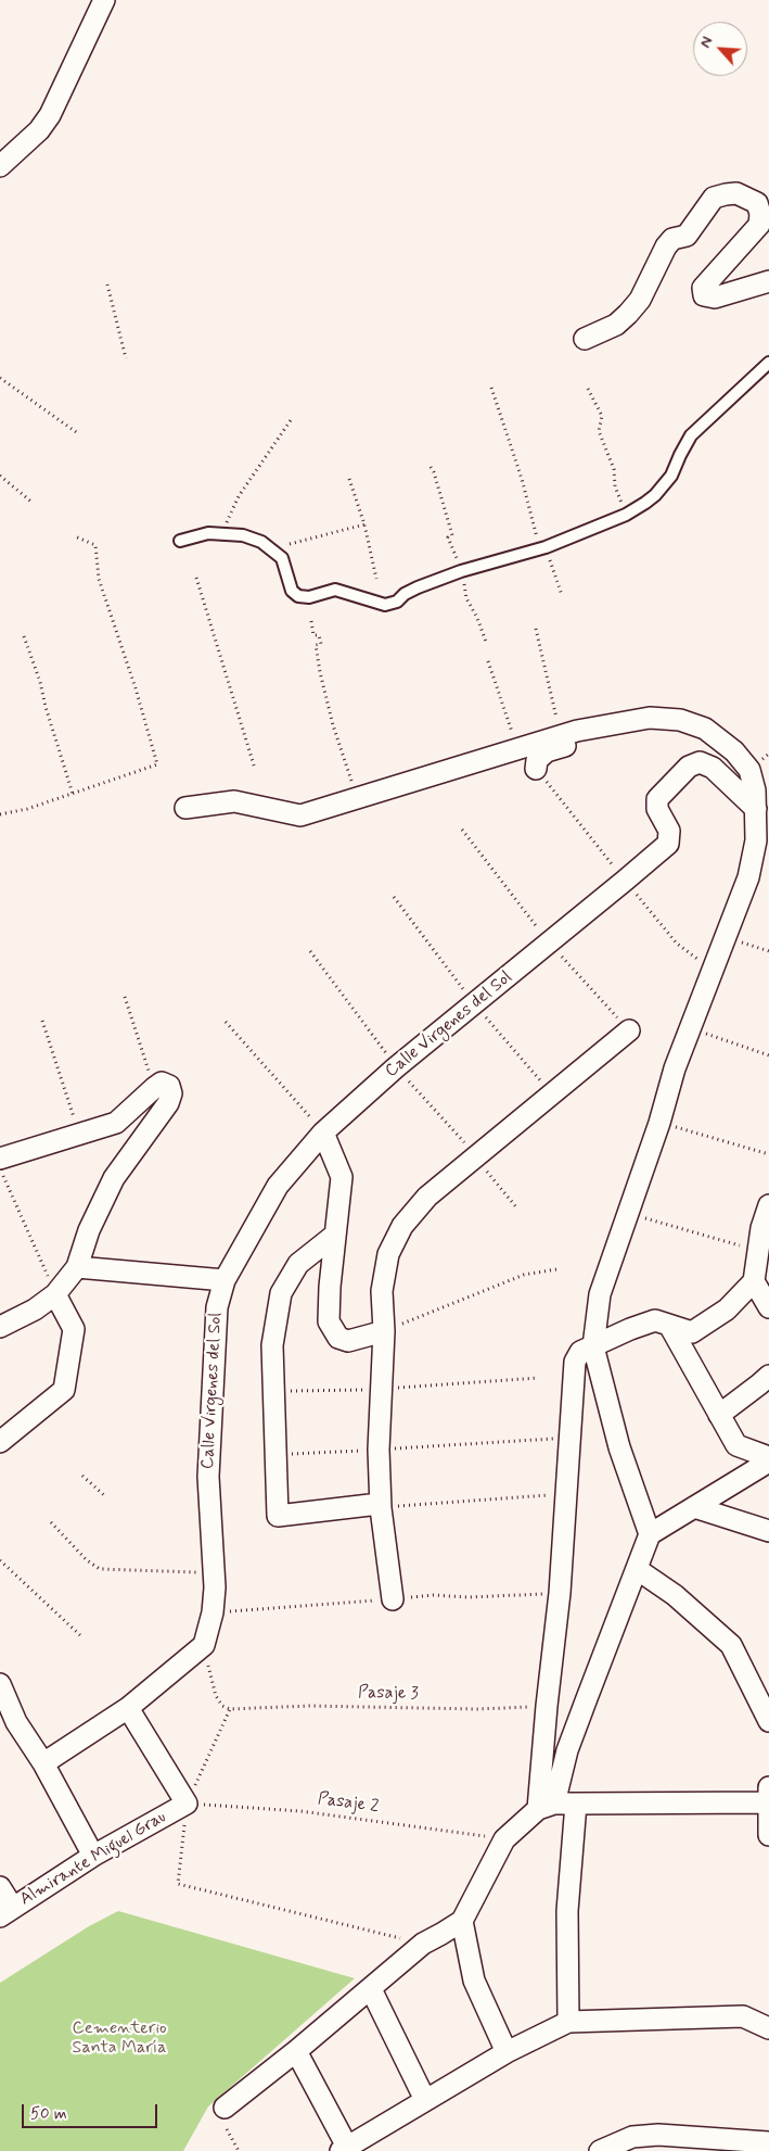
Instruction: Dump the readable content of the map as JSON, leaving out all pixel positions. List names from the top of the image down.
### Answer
{
  "streets": {
    "street": ["Calle Virgenes del Sol", "Almirante Miguel Grau"],
    "path": ["Pasaje 3", "Pasaje 2"]
  },
  "crossings": [
    ["Pasaje 2", "Almirante Miguel Grau"]
  ],
  "parks": ["Cementerio Santa María"],
  "scale_bar": "50 m",
  "north": "top left"
}
